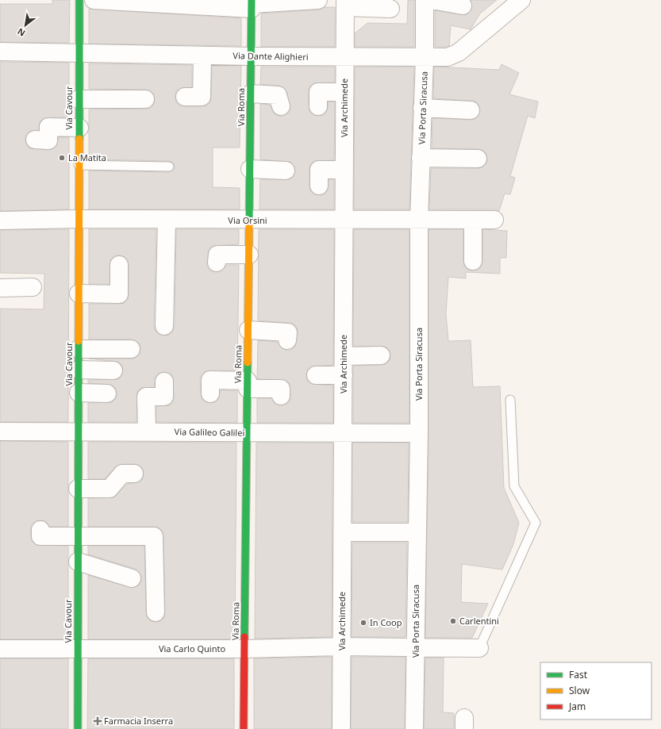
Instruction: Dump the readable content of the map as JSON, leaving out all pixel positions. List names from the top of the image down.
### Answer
{
  "streets": {
    "main road": ["Via Roma", "Via Cavour"],
    "street": [
      "Via Dante Alighieri",
      "Via Archimede",
      "Via Porta Siracusa",
      "Via Orsini",
      "Via Galileo Galilei",
      "Via Carlo Quinto"
    ]
  },
  "crossings": [
    ["Via Dante Alighieri", "Via Roma"],
    ["Via Dante Alighieri", "Via Cavour"],
    ["Via Dante Alighieri", "Via Archimede"],
    ["Via Dante Alighieri", "Via Porta Siracusa"],
    ["Via Roma", "Via Orsini"],
    ["Via Roma", "Via Galileo Galilei"],
    ["Via Roma", "Via Carlo Quinto"],
    ["Via Cavour", "Via Orsini"],
    ["Via Cavour", "Via Galileo Galilei"],
    ["Via Cavour", "Via Carlo Quinto"],
    ["Via Archimede", "Via Orsini"],
    ["Via Archimede", "Via Galileo Galilei"],
    ["Via Archimede", "Via Carlo Quinto"],
    ["Via Porta Siracusa", "Via Orsini"],
    ["Via Porta Siracusa", "Via Galileo Galilei"],
    ["Via Porta Siracusa", "Via Carlo Quinto"]
  ],
  "places": {
    "other": ["La Matita", "Carlentini", "In Coop"],
    "health": ["Farmacia Inserra"]
  },
  "legend": ["Fast", "Slow", "Jam"],
  "north": "bottom left"
}
